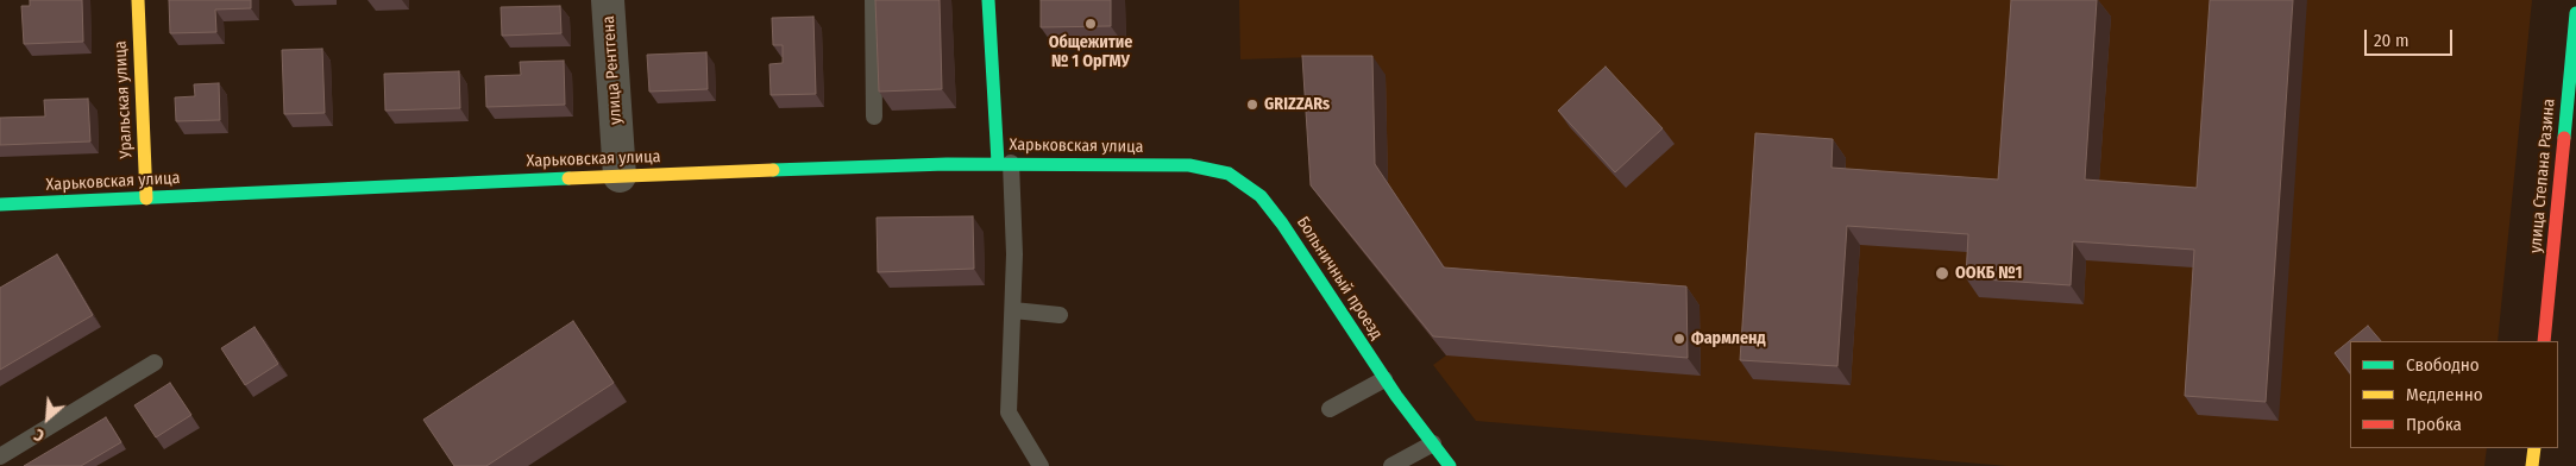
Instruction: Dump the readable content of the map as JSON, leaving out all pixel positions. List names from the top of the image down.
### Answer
{
  "streets": {
    "street": [
      "улица Рентгена",
      "Уральская улица",
      "Харьковская улица",
      "улица Степана Разина",
      "Больничный проезд"
    ]
  },
  "crossings": [
    ["улица Рентгена", "Харьковская улица"],
    ["Уральская улица", "Харьковская улица"],
    ["Харьковская улица", "Больничный проезд"]
  ],
  "places": [
    "Общежитие № 1 ОрГМУ",
    "GRIZZARs",
    "ООКБ №1",
    "Фармленд"
  ],
  "legend": ["Свободно", "Медленно", "Пробка"],
  "scale_bar": "20 m",
  "north": "bottom left"
}
